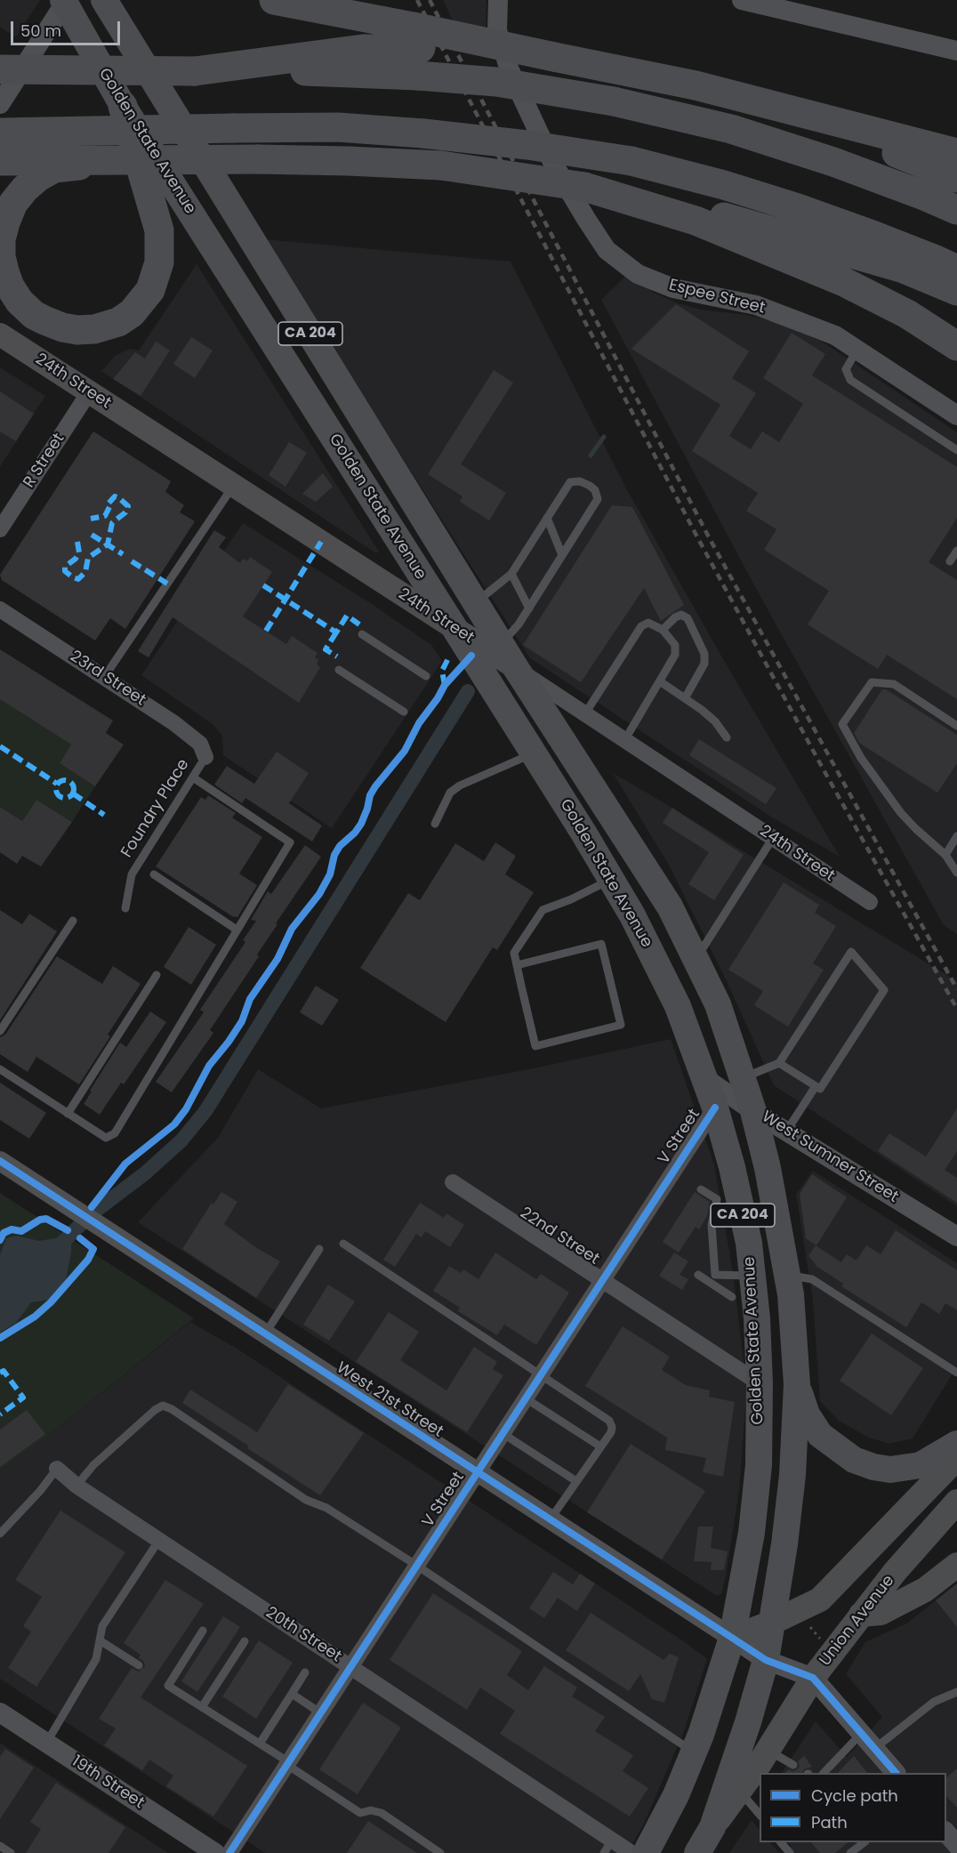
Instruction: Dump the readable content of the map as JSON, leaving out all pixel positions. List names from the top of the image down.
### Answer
{
  "streets": {
    "highway": ["Golden State Avenue", "CA 204"],
    "main road": ["24th Street", "Union Avenue"],
    "street": [
      "Espee Street",
      "R Street",
      "23rd Street",
      "V Street",
      "West Sumner Street",
      "22nd Street",
      "West 21st Street",
      "20th Street",
      "19th Street"
    ],
    "lane": ["Foundry Place"]
  },
  "crossings": [
    ["Golden State Avenue", "24th Street"],
    ["Golden State Avenue", "V Street"],
    ["Golden State Avenue", "West Sumner Street"],
    ["Golden State Avenue", "22nd Street"],
    ["Golden State Avenue", "West 21st Street"],
    ["Golden State Avenue", "Union Avenue"],
    ["24th Street", "R Street"],
    ["23rd Street", "Foundry Place"],
    ["V Street", "22nd Street"],
    ["V Street", "West 21st Street"],
    ["V Street", "20th Street"],
    ["West 21st Street", "Union Avenue"]
  ],
  "legend": ["Cycle path", "Path"],
  "scale_bar": "50 m"
}
